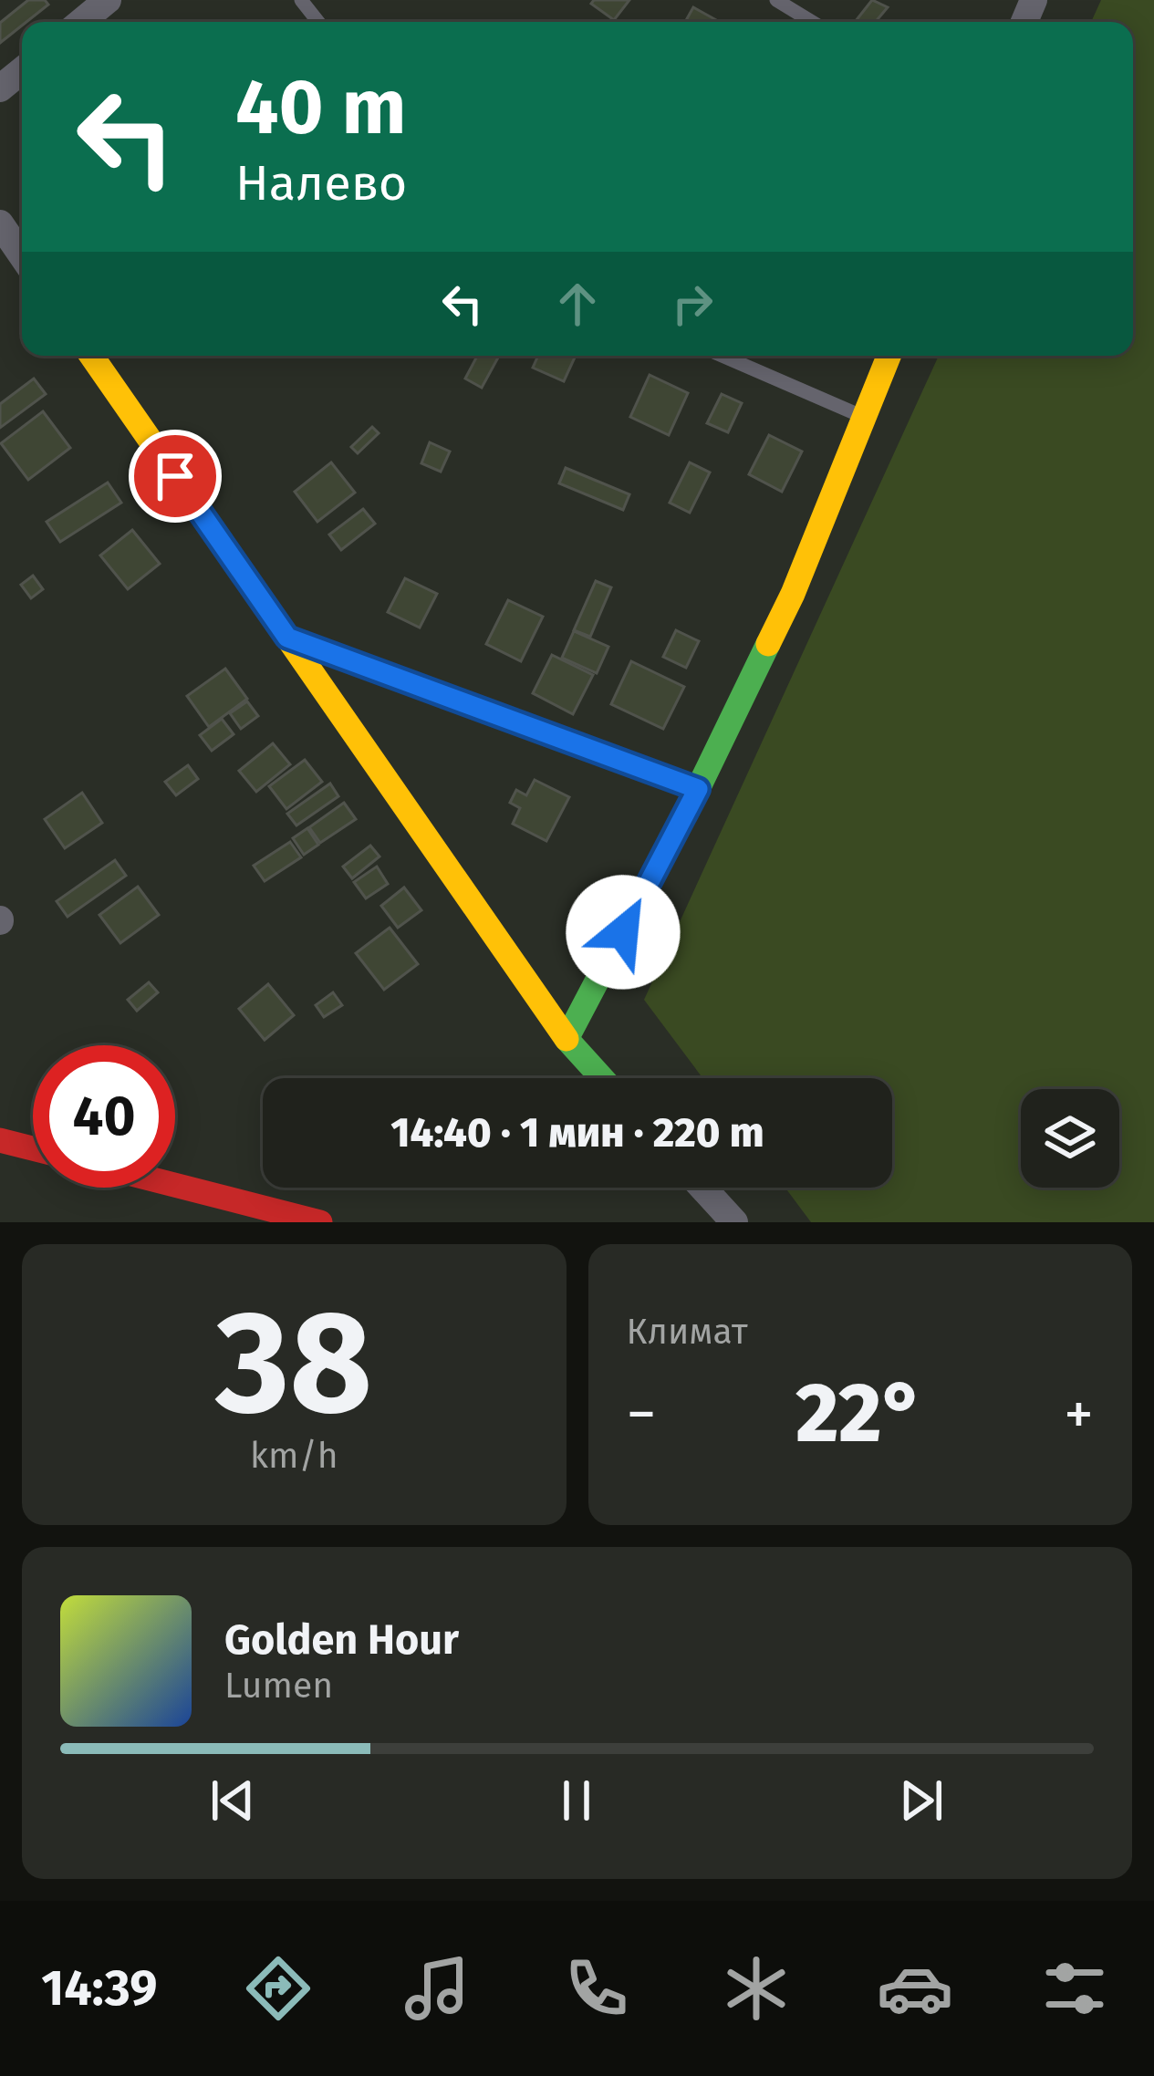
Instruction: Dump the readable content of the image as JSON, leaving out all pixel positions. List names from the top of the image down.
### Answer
{
  "page": {
    "turn": ["40 m", "Налево"],
    "limit": "40",
    "trip": "14:40 · 1 мин · 220 m",
    "tile": [
      ["38", "km/h"],
      "Климат"
    ],
    "heat": ["−", "22°", "+"],
    "song": ["Golden Hour", "Lumen"],
    "tabs": "14:39"
  }
}
